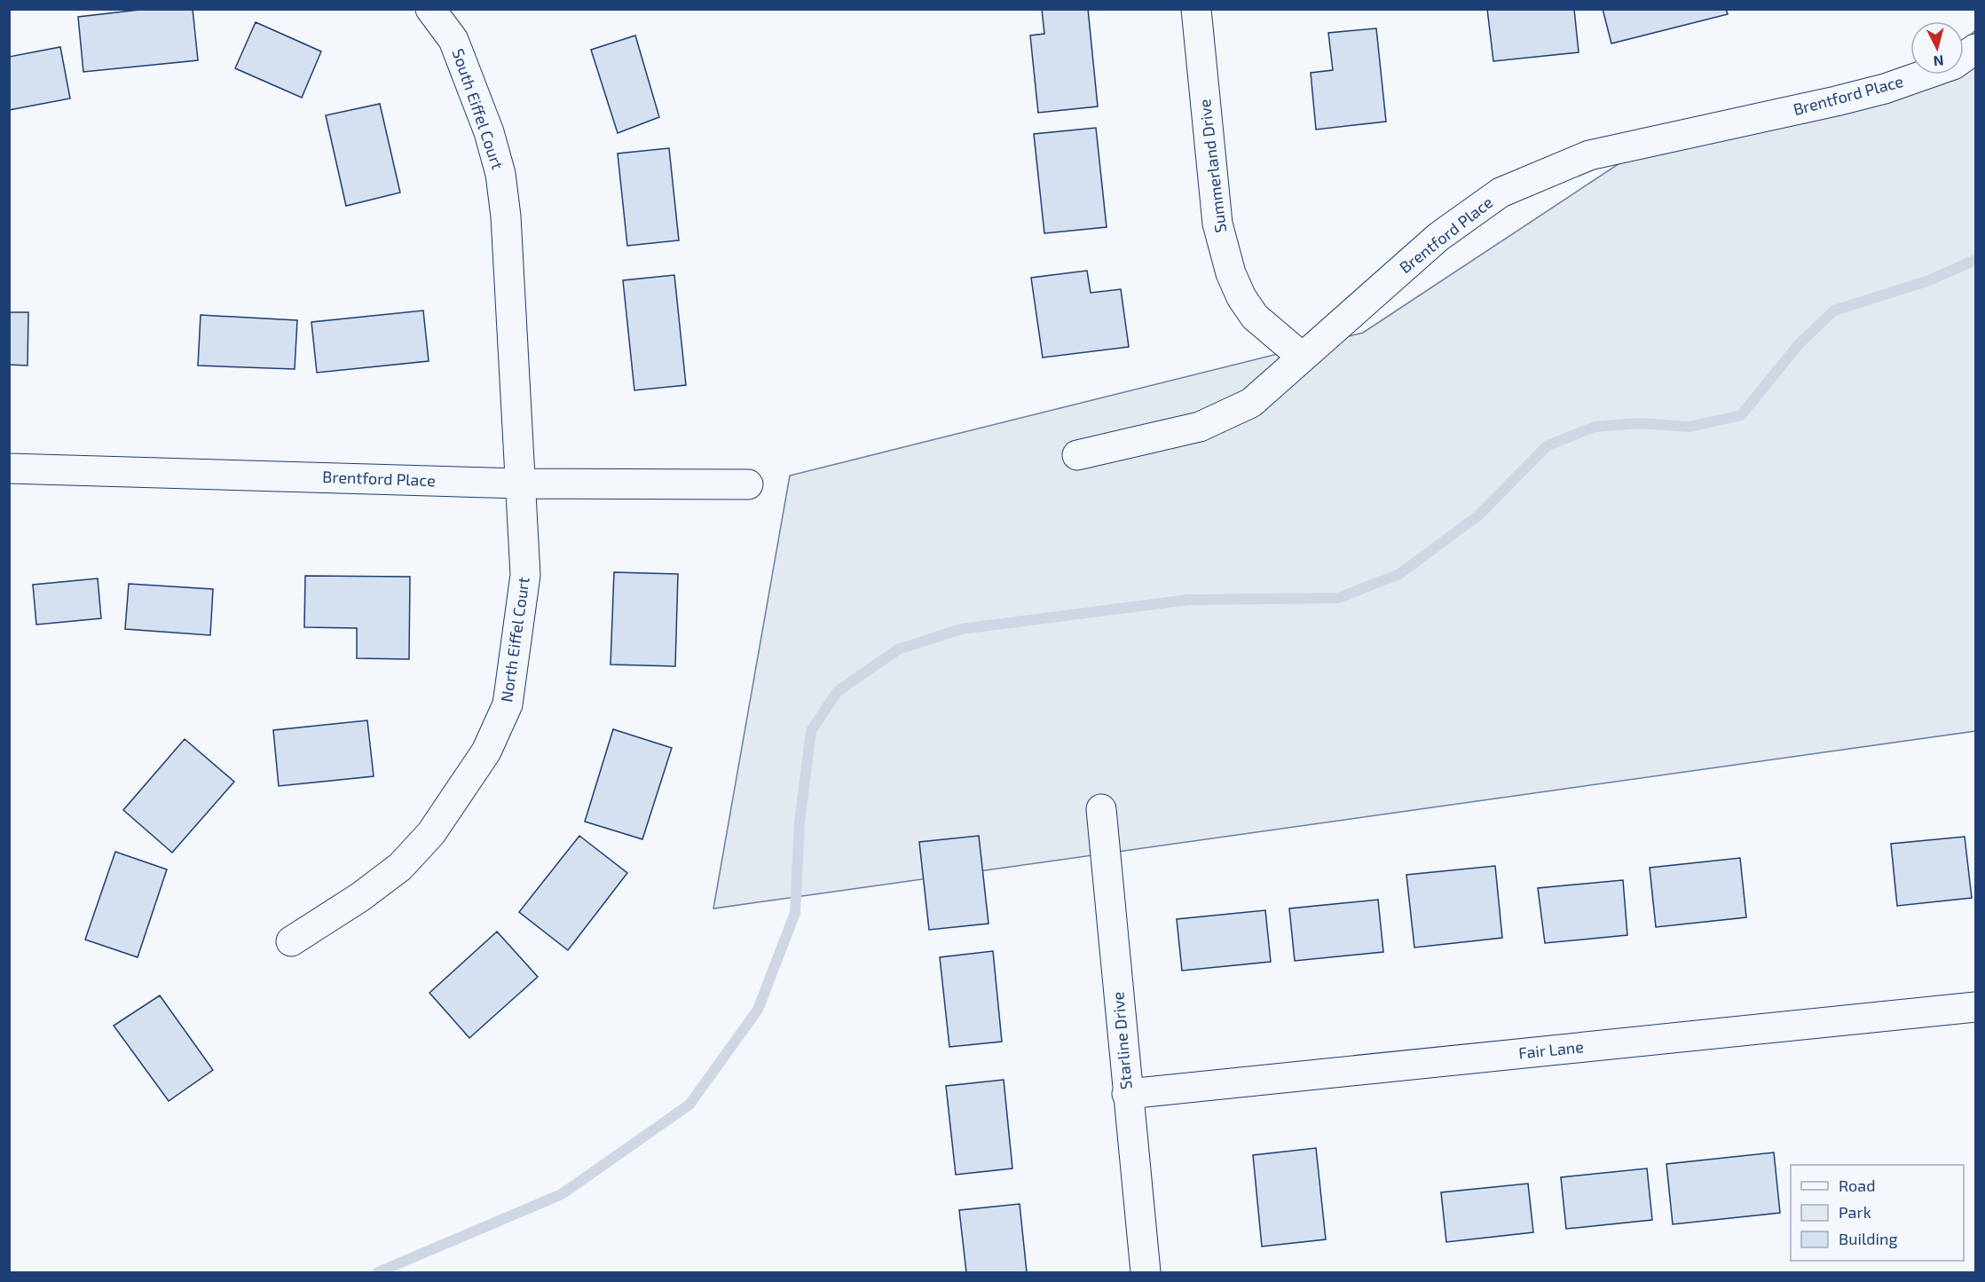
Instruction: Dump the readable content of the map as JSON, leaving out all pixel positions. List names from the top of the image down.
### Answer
{
  "streets": {
    "street": [
      "Brentford Place",
      "South Eiffel Court",
      "Summerland Drive",
      "North Eiffel Court",
      "Starline Drive",
      "Fair Lane"
    ]
  },
  "crossings": [
    ["Brentford Place", "Summerland Drive"],
    ["Brentford Place", "North Eiffel Court"],
    ["South Eiffel Court", "North Eiffel Court"],
    ["Starline Drive", "Fair Lane"]
  ],
  "legend": ["Road", "Park", "Building"],
  "north": "bottom"
}
